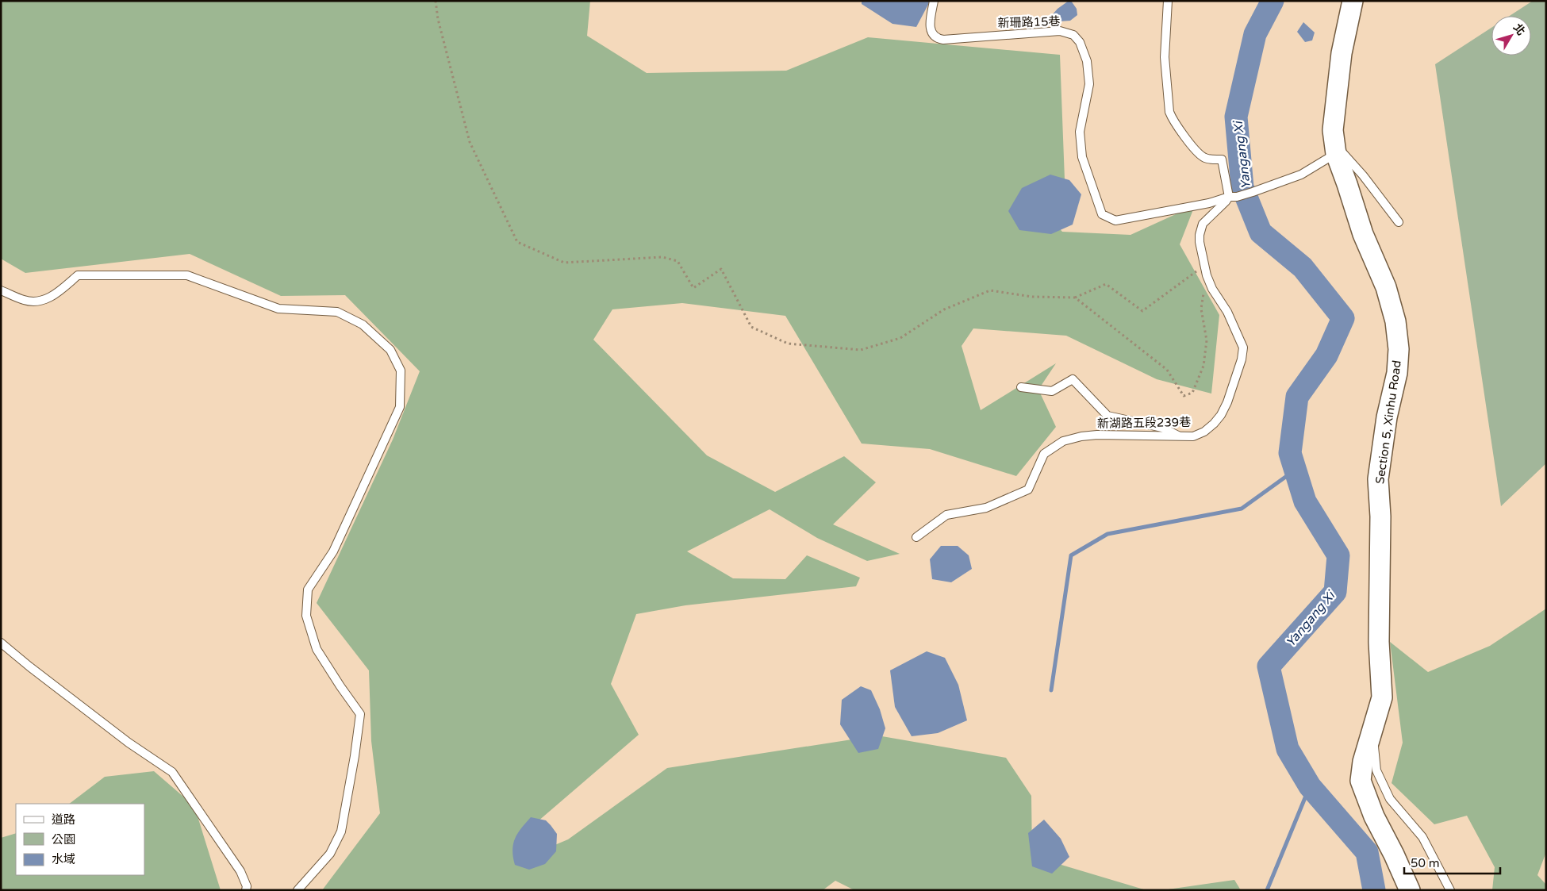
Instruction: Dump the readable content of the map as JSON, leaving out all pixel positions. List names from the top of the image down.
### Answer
{
  "streets": {
    "street": ["Section 5, Xinhu Road"],
    "lane": ["新珊路15巷", "新湖路五段239巷"]
  },
  "crossings": [
    ["新珊路15巷", "新湖路五段239巷"]
  ],
  "water": ["Yangang Xi"],
  "legend": ["道路", "公園", "水域"],
  "scale_bar": "50 m",
  "north": "top right"
}
